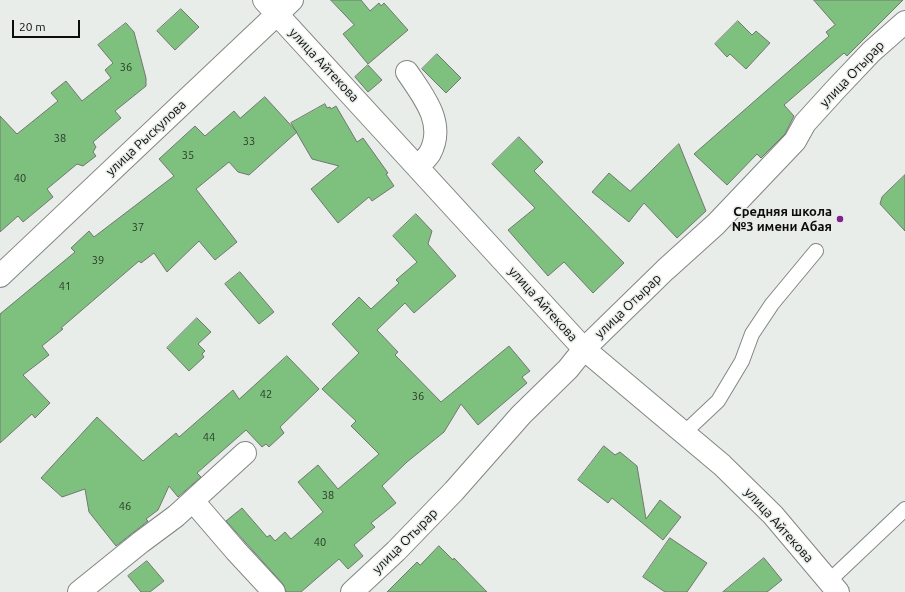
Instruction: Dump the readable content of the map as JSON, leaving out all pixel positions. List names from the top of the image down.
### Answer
{
  "streets": {
    "street": ["улица Айтекова", "улица Отырар", "улица Рыскулова"]
  },
  "crossings": [
    ["улица Айтекова", "улица Отырар"],
    ["улица Айтекова", "улица Рыскулова"]
  ],
  "places": ["Средняя школа №3 имени Абая"],
  "house_numbers": [
    "36",
    "38",
    "33",
    "35",
    "40",
    "37",
    "39",
    "41",
    "42",
    "36",
    "44",
    "38",
    "46",
    "40"
  ],
  "scale_bar": "20 m"
}
